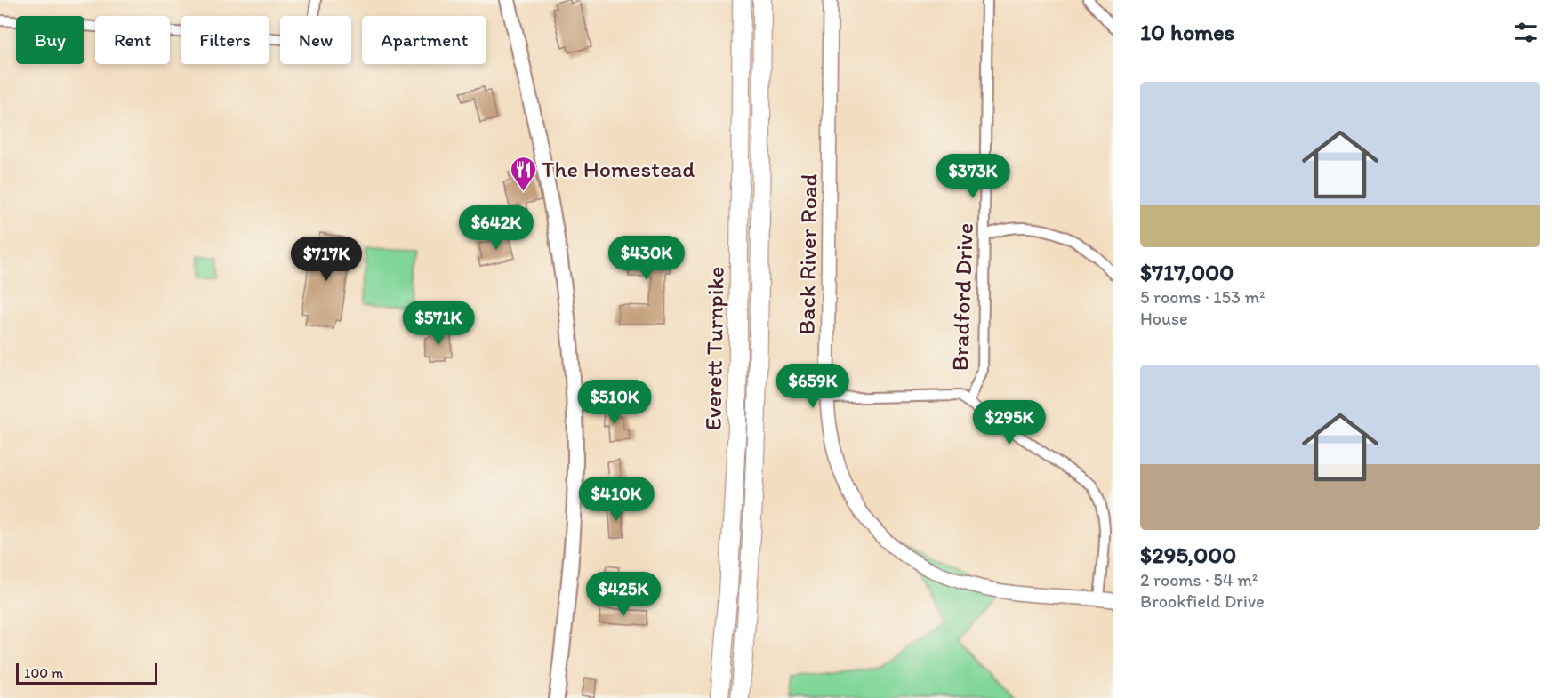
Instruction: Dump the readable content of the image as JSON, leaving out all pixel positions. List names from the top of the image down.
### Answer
{
  "streets": {
    "highway": ["Everett Turnpike"],
    "street": ["Back River Road", "Bradford Drive"]
  },
  "places": {
    "restaurant": ["The Homestead"]
  },
  "scale_bar": "100 m",
  "page": {
    "heading": "10 homes",
    "chip": [
      "Buy",
      "Rent",
      "Filters",
      "New",
      "Apartment"
    ],
    "list": [
      {
        "name": "$717,000",
        "note": "5 rooms · 153 m² · House"
      },
      {
        "name": "$295,000",
        "note": "2 rooms · 54 m² · Brookfield Drive"
      }
    ],
    "price": [
      "$373K",
      "$642K",
      "$430K",
      "$717K",
      "$571K",
      "$659K",
      "$510K",
      "$295K",
      "$410K",
      "$425K"
    ],
    "scale": "100 m"
  }
}
